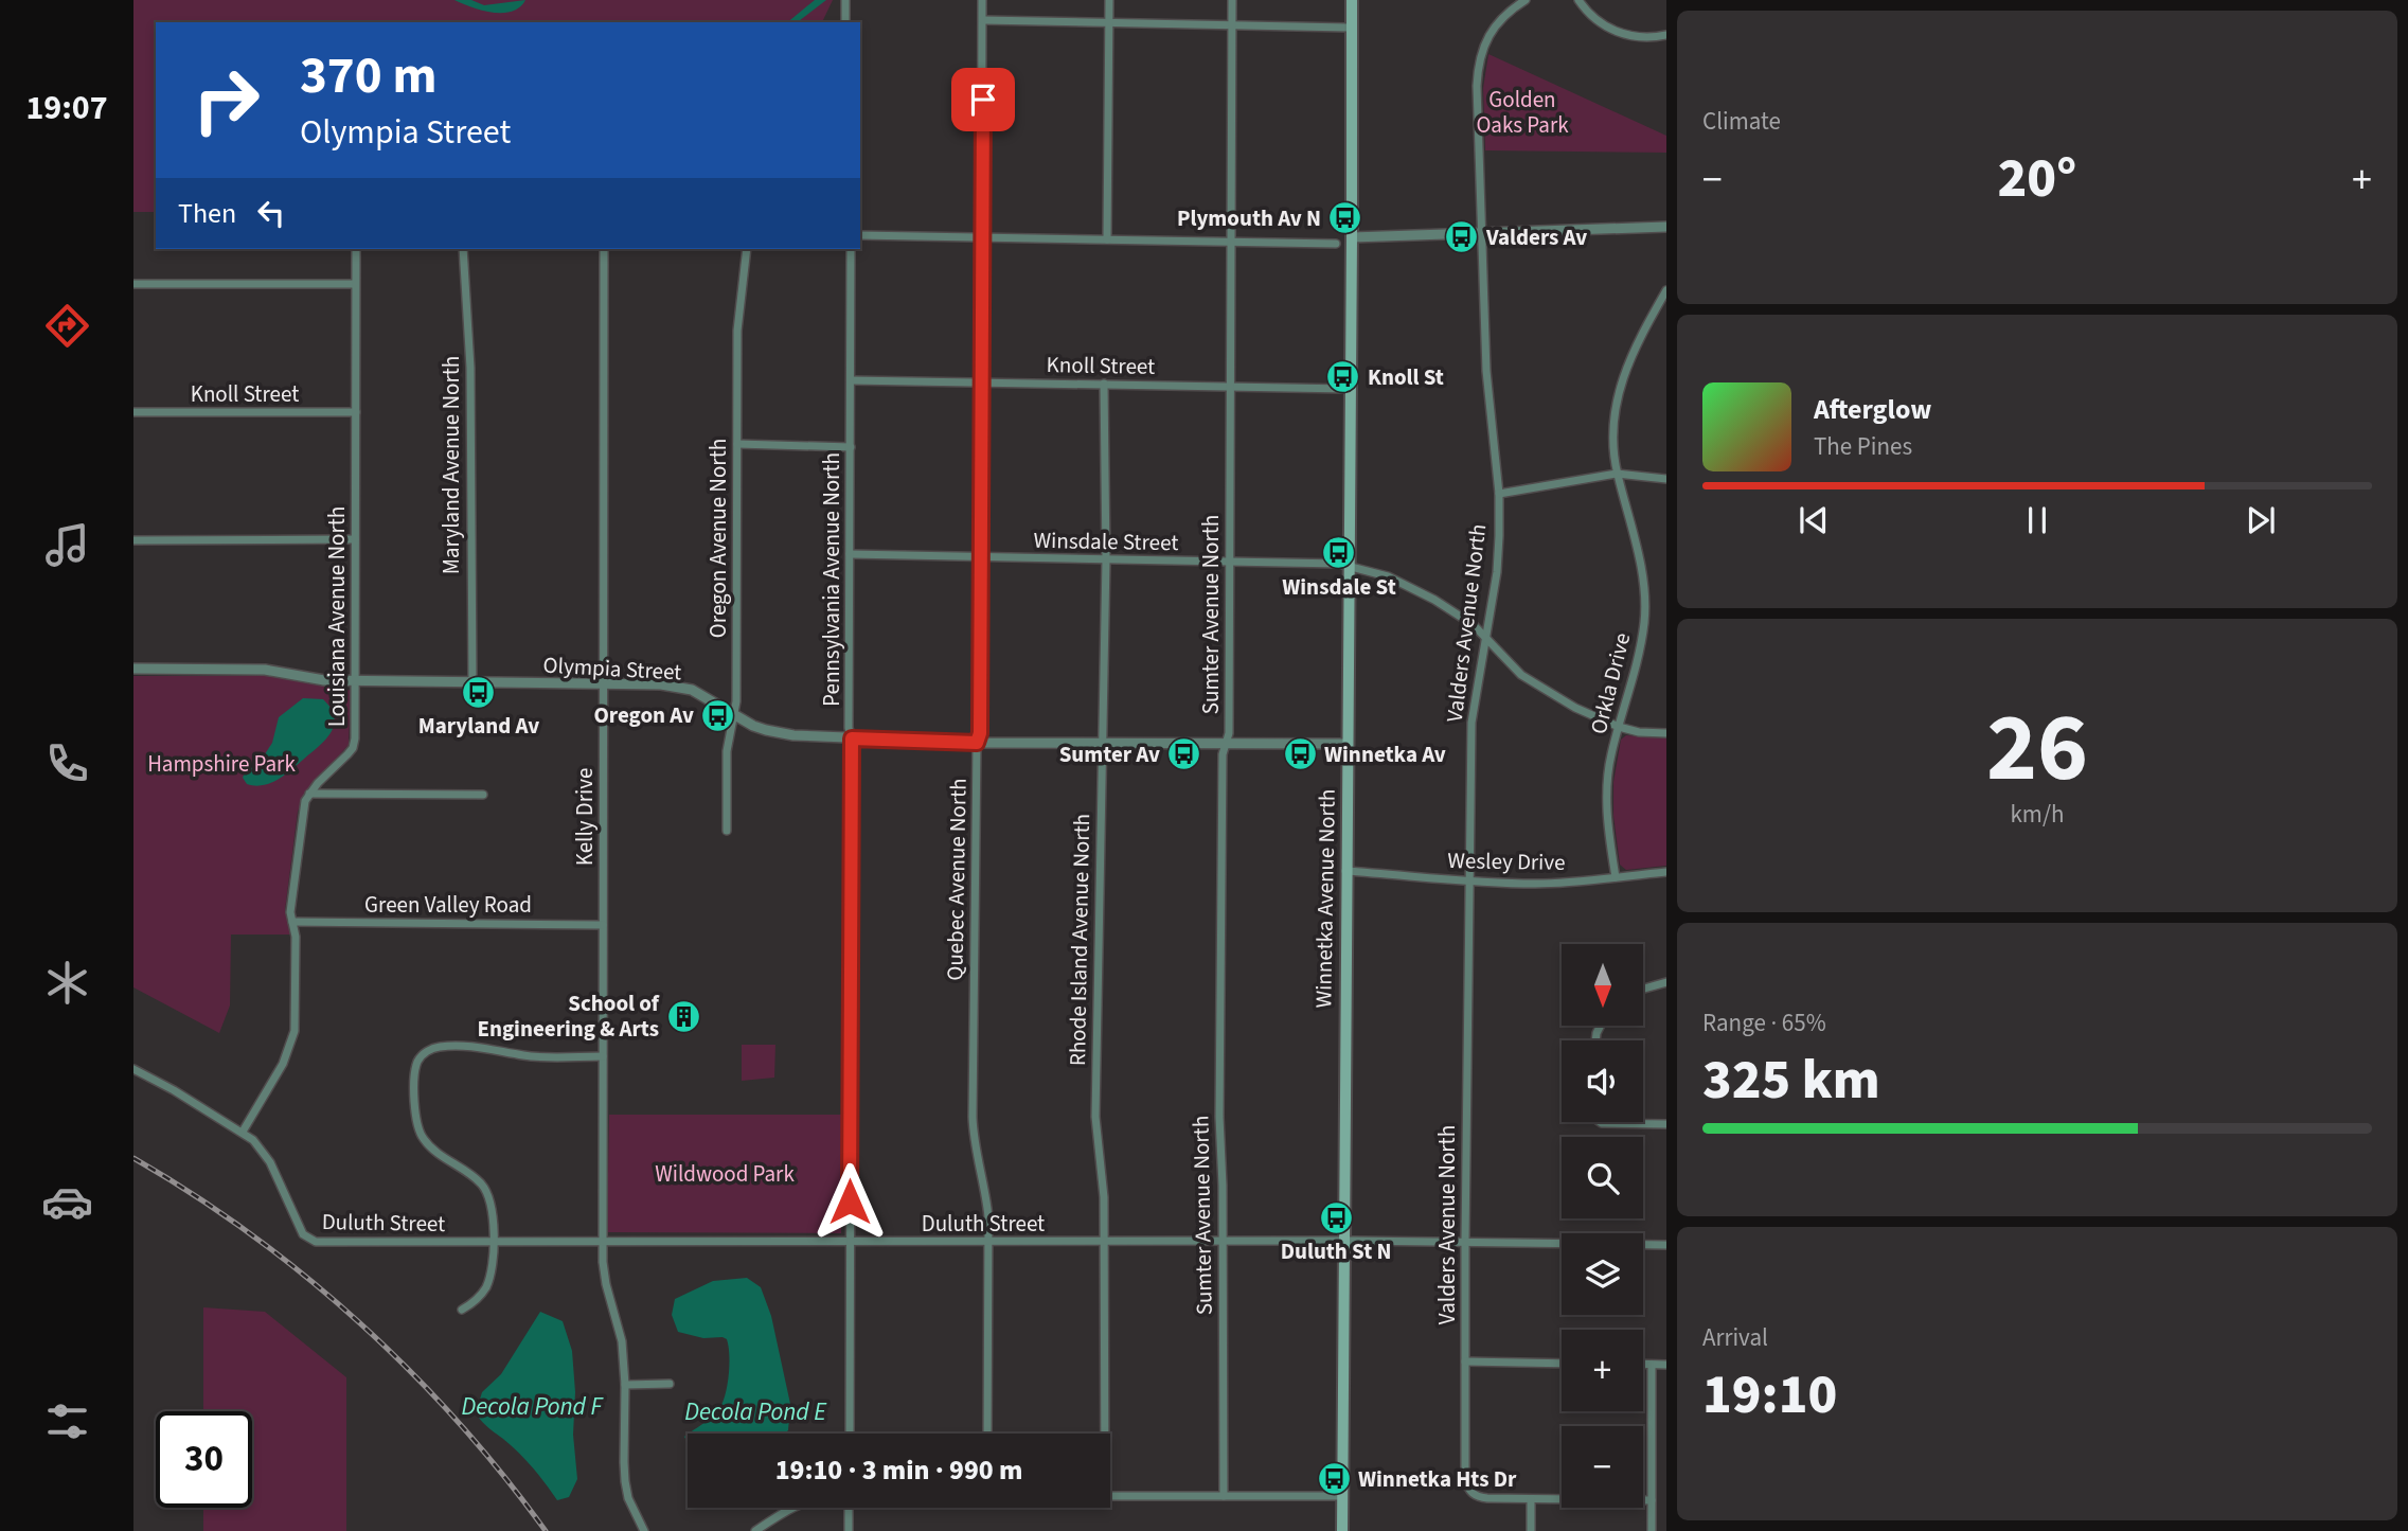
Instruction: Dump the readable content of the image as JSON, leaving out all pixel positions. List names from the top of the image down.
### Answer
{
  "streets": {
    "main road": ["Winnetka Avenue North"],
    "street": [
      "Knoll Street",
      "Maryland Avenue North",
      "Oregon Avenue North",
      "Winsdale Street",
      "Pennsylvania Avenue North",
      "Sumter Avenue North",
      "Louisiana Avenue North",
      "Valders Avenue North",
      "Olympia Street",
      "Orkla Drive",
      "Kelly Drive",
      "Wesley Drive",
      "Quebec Avenue North",
      "Green Valley Road",
      "Rhode Island Avenue North",
      "Duluth Street"
    ]
  },
  "crossings": [
    ["Knoll Street", "Pennsylvania Avenue North"],
    ["Knoll Street", "Sumter Avenue North"],
    ["Knoll Street", "Louisiana Avenue North"],
    ["Knoll Street", "Quebec Avenue North"],
    ["Knoll Street", "Winnetka Avenue North"],
    ["Knoll Street", "Rhode Island Avenue North"],
    ["Maryland Avenue North", "Olympia Street"],
    ["Oregon Avenue North", "Olympia Street"],
    ["Winsdale Street", "Pennsylvania Avenue North"],
    ["Winsdale Street", "Sumter Avenue North"],
    ["Winsdale Street", "Valders Avenue North"],
    ["Winsdale Street", "Orkla Drive"],
    ["Winsdale Street", "Quebec Avenue North"],
    ["Winsdale Street", "Winnetka Avenue North"],
    ["Winsdale Street", "Rhode Island Avenue North"],
    ["Pennsylvania Avenue North", "Olympia Street"],
    ["Pennsylvania Avenue North", "Duluth Street"],
    ["Sumter Avenue North", "Olympia Street"],
    ["Sumter Avenue North", "Duluth Street"],
    ["Louisiana Avenue North", "Olympia Street"],
    ["Louisiana Avenue North", "Green Valley Road"],
    ["Louisiana Avenue North", "Duluth Street"],
    ["Valders Avenue North", "Wesley Drive"],
    ["Valders Avenue North", "Duluth Street"],
    ["Olympia Street", "Kelly Drive"],
    ["Olympia Street", "Quebec Avenue North"],
    ["Olympia Street", "Winnetka Avenue North"],
    ["Olympia Street", "Rhode Island Avenue North"],
    ["Orkla Drive", "Wesley Drive"],
    ["Kelly Drive", "Green Valley Road"],
    ["Kelly Drive", "Duluth Street"],
    ["Wesley Drive", "Winnetka Avenue North"],
    ["Quebec Avenue North", "Duluth Street"],
    ["Winnetka Avenue North", "Duluth Street"],
    ["Rhode Island Avenue North", "Duluth Street"]
  ],
  "water": ["Decola Pond F", "Decola Pond E"],
  "parks": ["Golden Oaks Park", "Hampshire Park", "Wildwood Park"],
  "places": {
    "bus stop": [
      "Plymouth Av N",
      "Valders Av",
      "Knoll St",
      "Winsdale St",
      "Maryland Av",
      "Oregon Av",
      "Sumter Av",
      "Winnetka Av",
      "Duluth St N",
      "Winnetka Hts Dr"
    ],
    "building": ["School of Engineering & Arts"]
  },
  "north": "bottom",
  "page": {
    "tabs": "19:07",
    "tile": [
      "Climate",
      ["26", "km/h"],
      ["Range · 65%", "325 km"],
      ["Arrival", "19:10"]
    ],
    "turn": ["370 m", "Olympia Street"],
    "heat": ["−", "20°", "+"],
    "then": "Then",
    "song": ["Afterglow", "The Pines"],
    "map_buttons": ["+", "−"],
    "limit": "30",
    "trip": "19:10 · 3 min · 990 m"
  }
}
